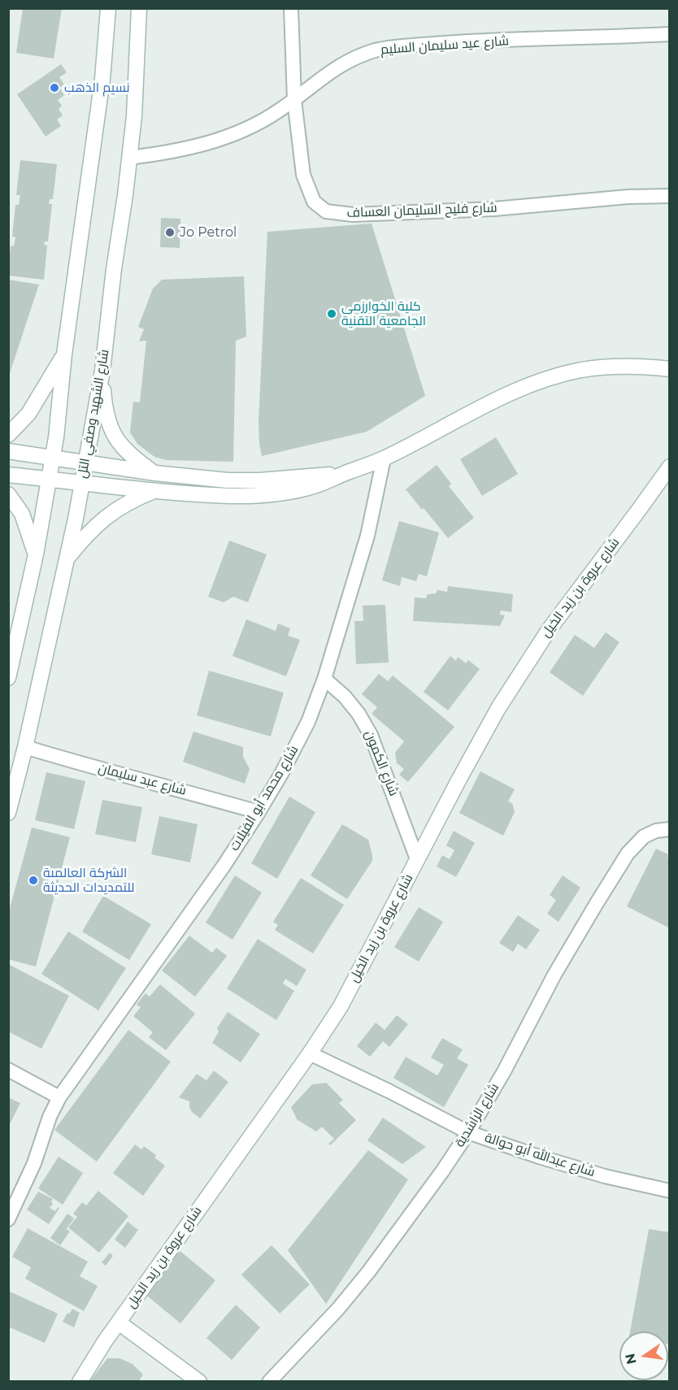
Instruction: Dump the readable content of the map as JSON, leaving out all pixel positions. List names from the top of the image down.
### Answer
{
  "streets": {
    "street": [
      "شارع عيد سليمان السليم",
      "شارع فليح السليمان العساف",
      "شارع الشهيد وصفي التل",
      "شارع عروة بن زيد الخيل",
      "شارع الكمون",
      "شارع عبد سليمان",
      "شارع محمد أبو الفيلات",
      "شارع الراشدية",
      "شارع عبدالله أبو حوالة"
    ]
  },
  "crossings": [
    ["شارع عيد سليمان السليم", "شارع فليح السليمان العساف"],
    ["شارع عيد سليمان السليم", "شارع الشهيد وصفي التل"],
    ["شارع الشهيد وصفي التل", "شارع عبد سليمان"],
    ["شارع عروة بن زيد الخيل", "شارع الكمون"],
    ["شارع عروة بن زيد الخيل", "شارع عبدالله أبو حوالة"],
    ["شارع الكمون", "شارع محمد أبو الفيلات"],
    ["شارع عبد سليمان", "شارع محمد أبو الفيلات"],
    ["شارع الراشدية", "شارع عبدالله أبو حوالة"]
  ],
  "places": [
    "نسيم الذهب",
    "Jo Petrol",
    "كلية الخوارزمي الجامعية التقنية",
    "الشركة العالمية للتمديدات الحديثة"
  ],
  "north": "left"
}
